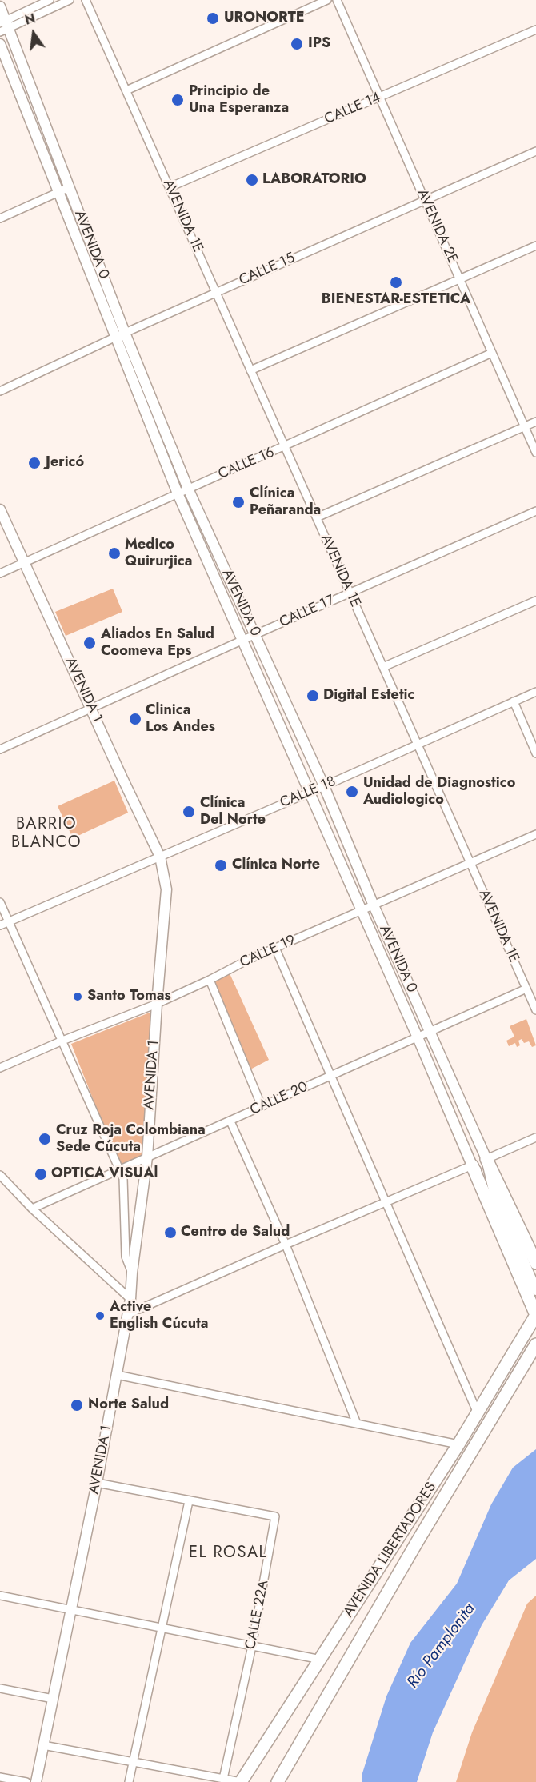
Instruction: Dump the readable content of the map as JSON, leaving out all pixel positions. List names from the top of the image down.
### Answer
{
  "streets": {
    "main road": ["AVENIDA LIBERTADORES"],
    "street": [
      "CALLE 14",
      "AVENIDA 1E",
      "AVENIDA 2E",
      "AVENIDA 0",
      "CALLE 15",
      "CALLE 16",
      "CALLE 17",
      "AVENIDA 1",
      "CALLE 18",
      "CALLE 19",
      "CALLE 20",
      "CALLE 22A"
    ]
  },
  "crossings": [
    ["CALLE 14", "AVENIDA 1E"],
    ["CALLE 14", "AVENIDA 2E"],
    ["AVENIDA 1E", "CALLE 15"],
    ["AVENIDA 1E", "CALLE 16"],
    ["AVENIDA 1E", "CALLE 17"],
    ["AVENIDA 1E", "CALLE 18"],
    ["AVENIDA 1E", "CALLE 19"],
    ["AVENIDA 1E", "CALLE 20"],
    ["AVENIDA 2E", "CALLE 15"],
    ["AVENIDA 2E", "CALLE 16"],
    ["AVENIDA 0", "CALLE 15"],
    ["AVENIDA 0", "CALLE 16"],
    ["AVENIDA 0", "CALLE 17"],
    ["AVENIDA 0", "CALLE 18"],
    ["AVENIDA 0", "CALLE 19"],
    ["AVENIDA 0", "CALLE 20"],
    ["CALLE 16", "AVENIDA 1"],
    ["CALLE 17", "AVENIDA 1"],
    ["AVENIDA 1", "CALLE 18"],
    ["AVENIDA 1", "CALLE 19"],
    ["AVENIDA 1", "CALLE 20"],
    ["AVENIDA 1", "CALLE 22A"]
  ],
  "districts": ["BARRIO BLANCO", "EL ROSAL"],
  "water": ["Río Pamplonita"],
  "places": [
    "URONORTE",
    "IPS",
    "Principio de Una Esperanza",
    "LABORATORIO",
    "BIENESTAR-ESTETICA",
    "Jericó",
    "Clínica Peñaranda",
    "Medico Quirurjica",
    "Aliados En Salud Coomeva Eps",
    "Digital Estetic",
    "Clinica Los Andes",
    "Unidad de Diagnostico Audiologico",
    "Clínica Del Norte",
    "Clínica Norte",
    "Santo Tomas",
    "Cruz Roja Colombiana Sede Cúcuta",
    "OPTICA VISUAl",
    "Centro de Salud",
    "Active English Cúcuta",
    "Norte Salud"
  ],
  "north": "top"
}
